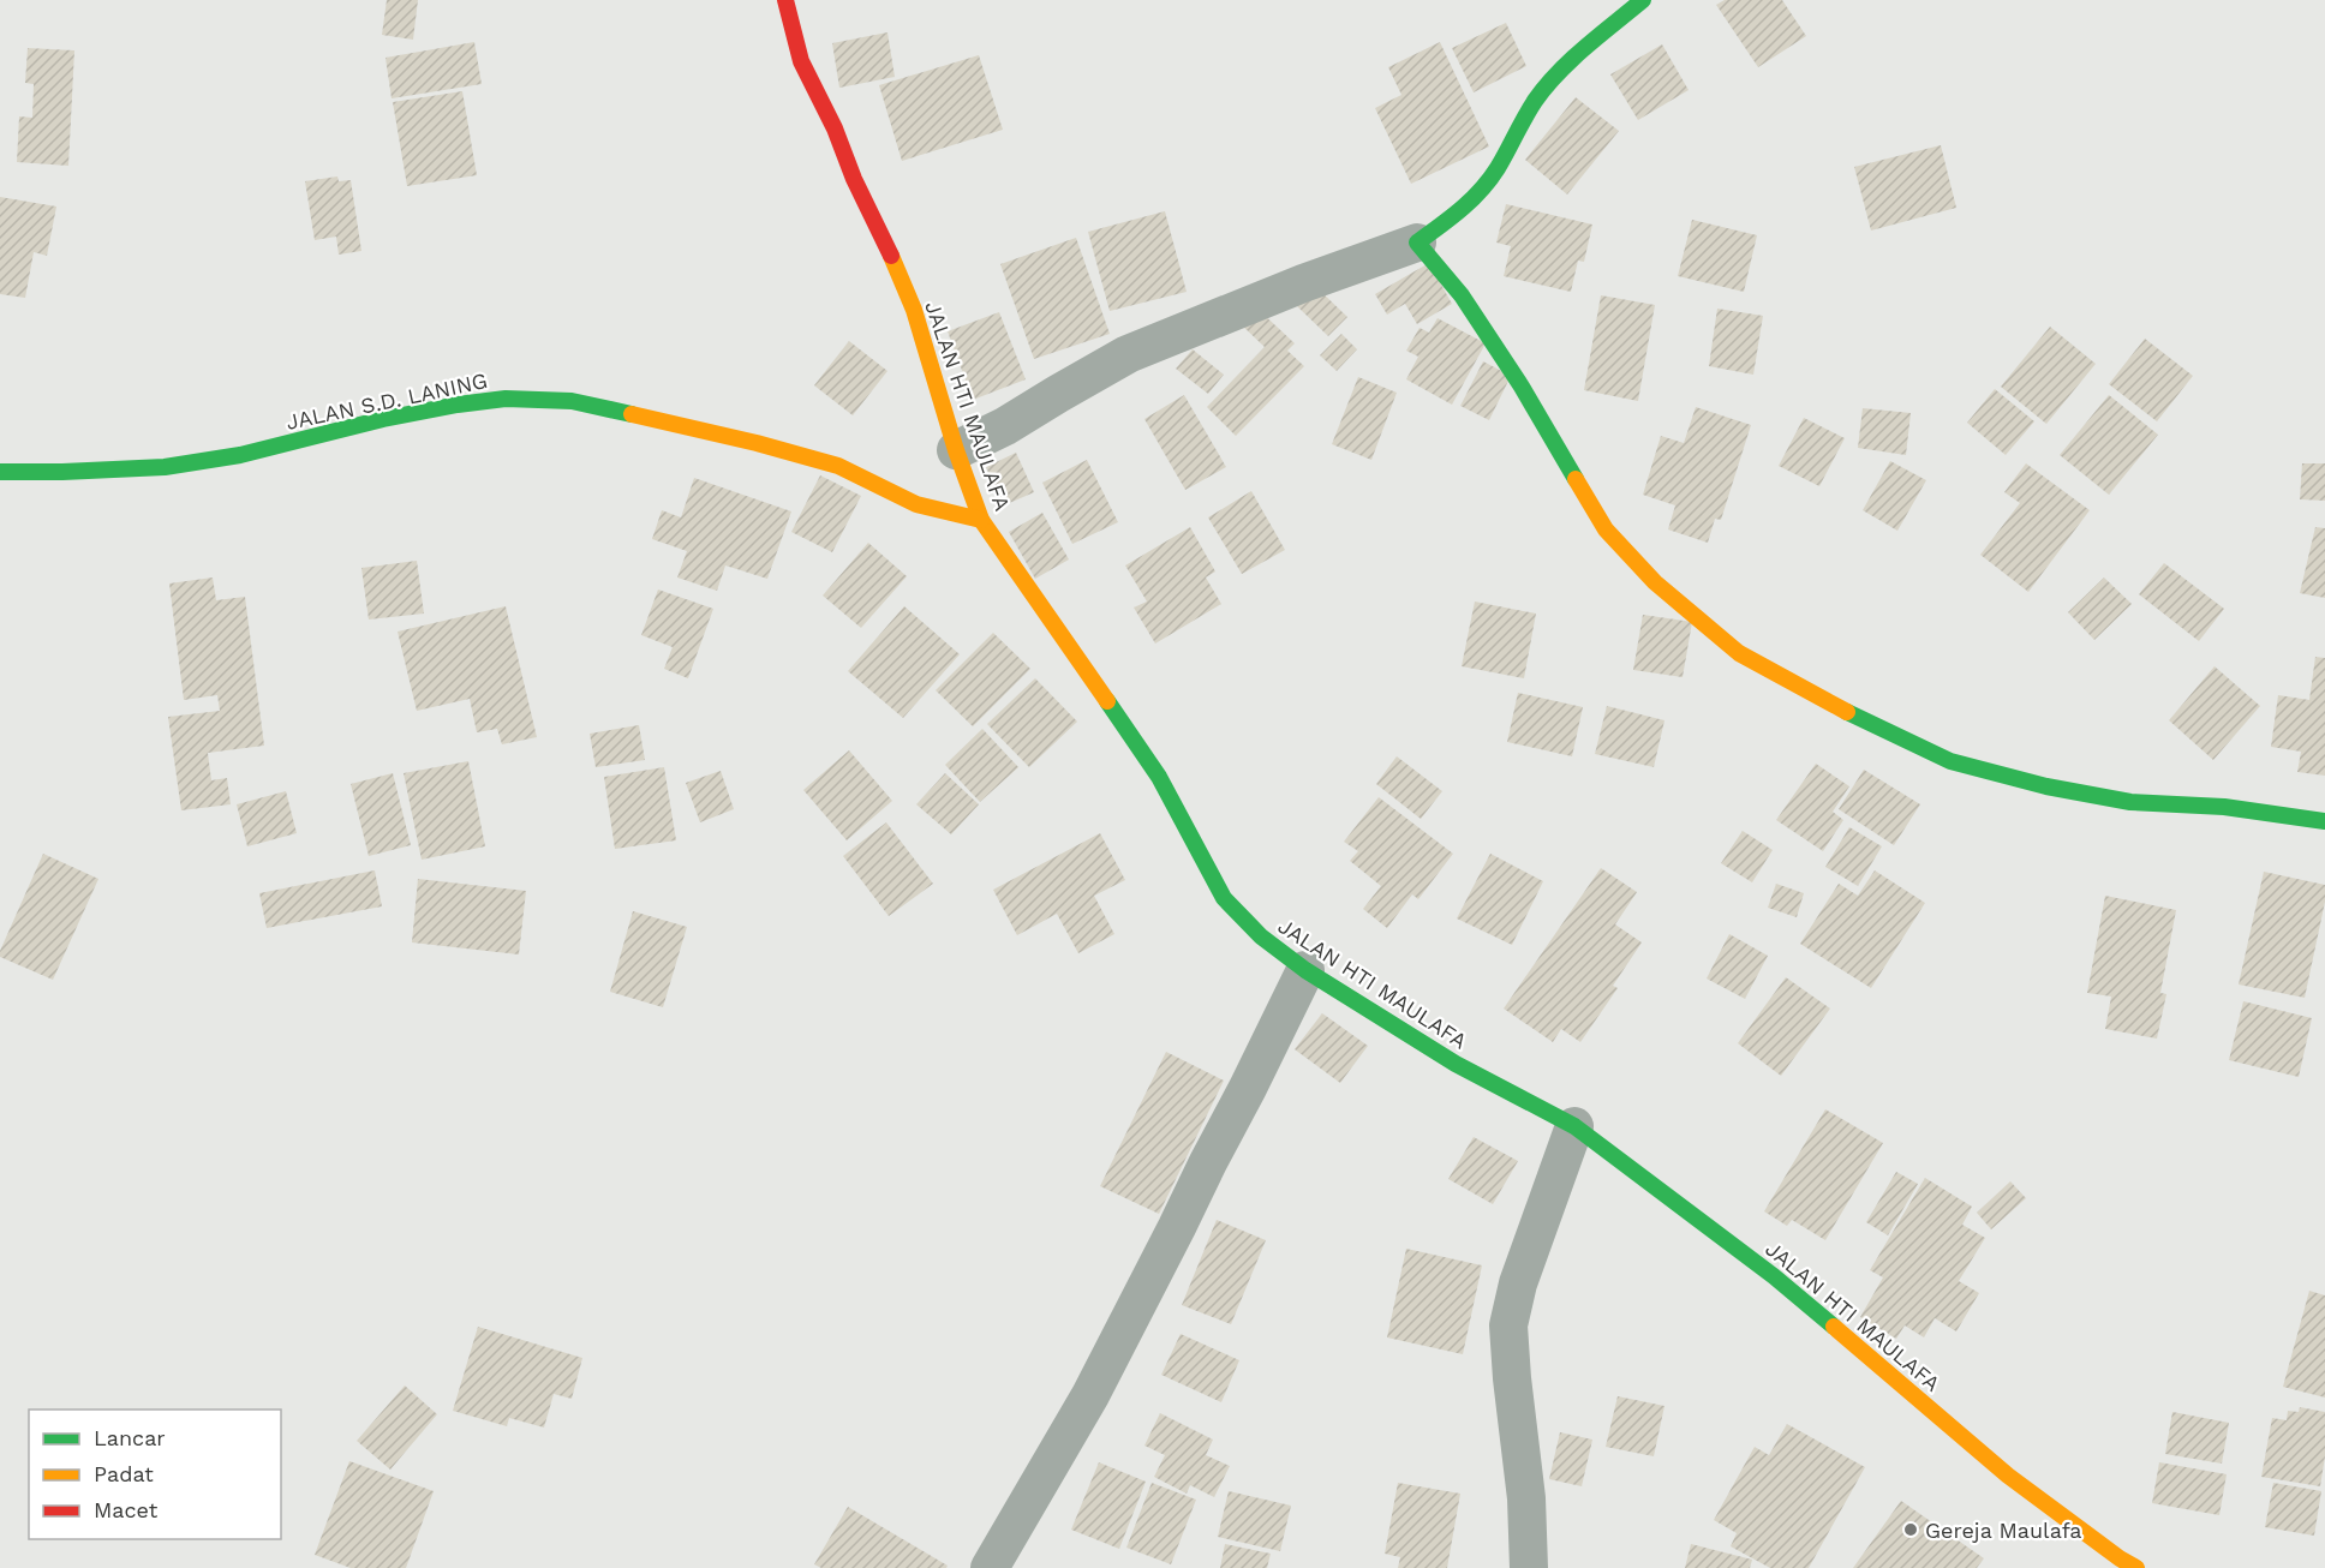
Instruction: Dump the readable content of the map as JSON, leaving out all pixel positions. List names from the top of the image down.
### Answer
{
  "streets": {
    "street": ["JALAN S.D. LANING", "JALAN HTI MAULAFA"]
  },
  "crossings": [
    ["JALAN S.D. LANING", "JALAN HTI MAULAFA"]
  ],
  "places": ["Gereja Maulafa"],
  "legend": ["Lancar", "Padat", "Macet"]
}
